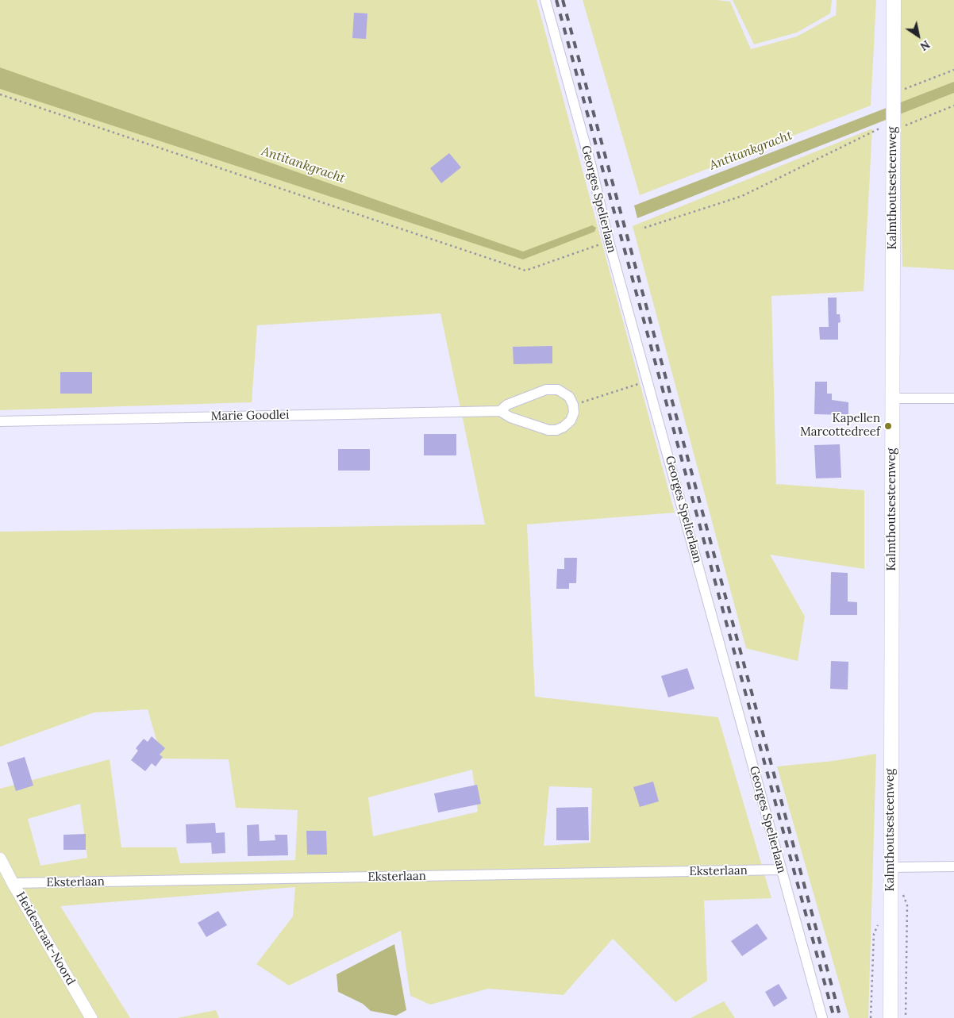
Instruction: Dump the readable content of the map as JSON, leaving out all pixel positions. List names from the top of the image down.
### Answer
{
  "streets": {
    "main road": ["Kalmthoutsesteenweg"],
    "street": [
      "Georges Spelierlaan",
      "Marie Goodlei",
      "Eksterlaan",
      "Heidestraat-Noord"
    ]
  },
  "crossings": [
    ["Georges Spelierlaan", "Eksterlaan"],
    ["Eksterlaan", "Heidestraat-Noord"]
  ],
  "water": ["Antitankgracht"],
  "places": ["Kapellen Marcottedreef"],
  "north": "bottom right"
}
